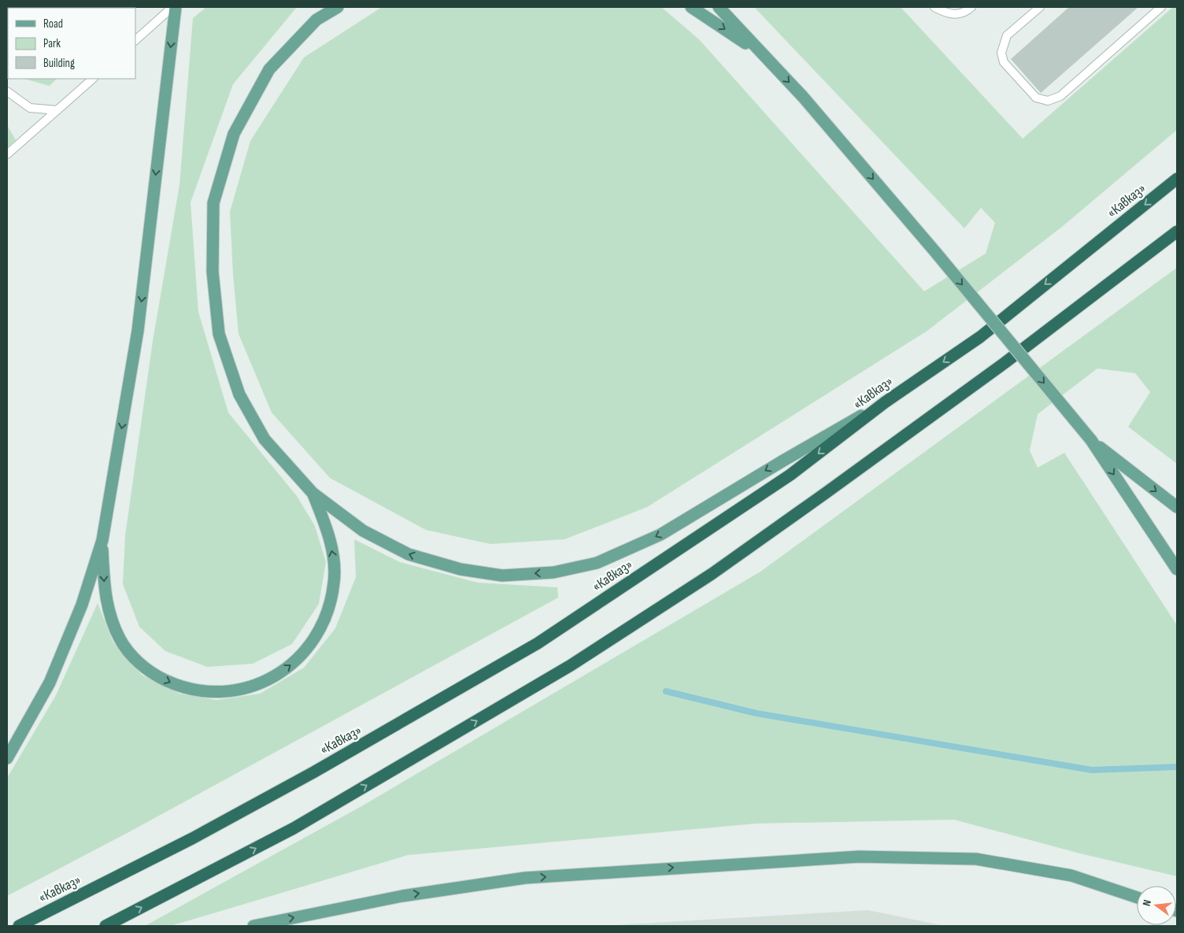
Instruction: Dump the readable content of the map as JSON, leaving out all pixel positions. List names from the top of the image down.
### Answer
{
  "streets": {
    "highway": ["«Кавказ»"]
  },
  "legend": ["Road", "Park", "Building"],
  "north": "left"
}
